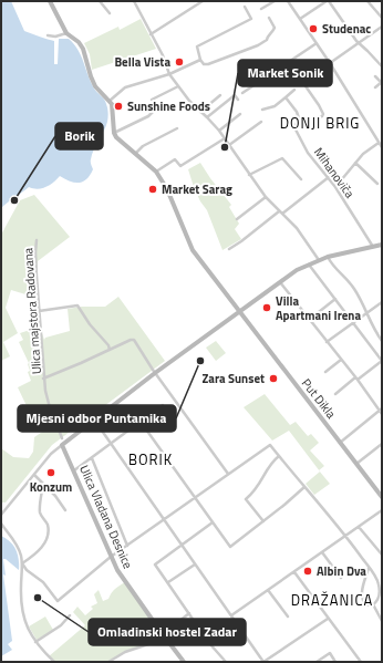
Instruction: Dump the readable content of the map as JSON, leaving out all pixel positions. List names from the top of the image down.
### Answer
{
  "streets": {
    "street": [
      "Mihanoviča",
      "Ulica majstora Radovana",
      "Put Dikla",
      "Ulica Vladana Desnice"
    ]
  },
  "districts": ["DONJI BRIG", "BORIK", "DRAŽANICA"],
  "places": [
    "Studenac",
    "Bella Vista",
    "Sunshine Foods",
    "Market Sonik",
    "Market Sarag",
    "Borik",
    "Villa Apartmani Irena",
    "Mjesni odbor Puntamika",
    "Zara Sunset",
    "Konzum",
    "Albin Dva",
    "Omladinski hostel Zadar"
  ]
}
